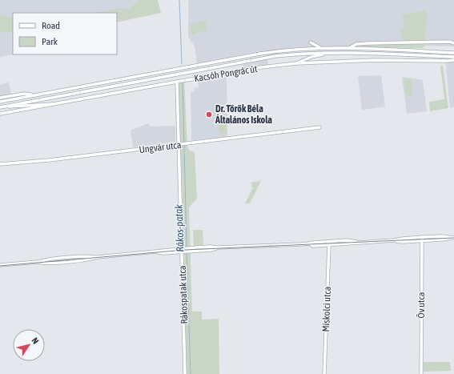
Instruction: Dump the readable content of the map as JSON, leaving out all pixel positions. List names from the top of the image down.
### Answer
{
  "streets": {
    "street": [
      "Kacsóh Pongrác út",
      "Ungvár utca",
      "Rákospatak utca",
      "Öv utca",
      "Miskolci utca"
    ]
  },
  "crossings": [
    ["Kacsóh Pongrác út", "Rákospatak utca"],
    ["Ungvár utca", "Rákospatak utca"]
  ],
  "water": ["Rákos-patak"],
  "places": ["Dr. Török Béla Általános Iskola"],
  "legend": ["Road", "Park"],
  "north": "top right"
}
